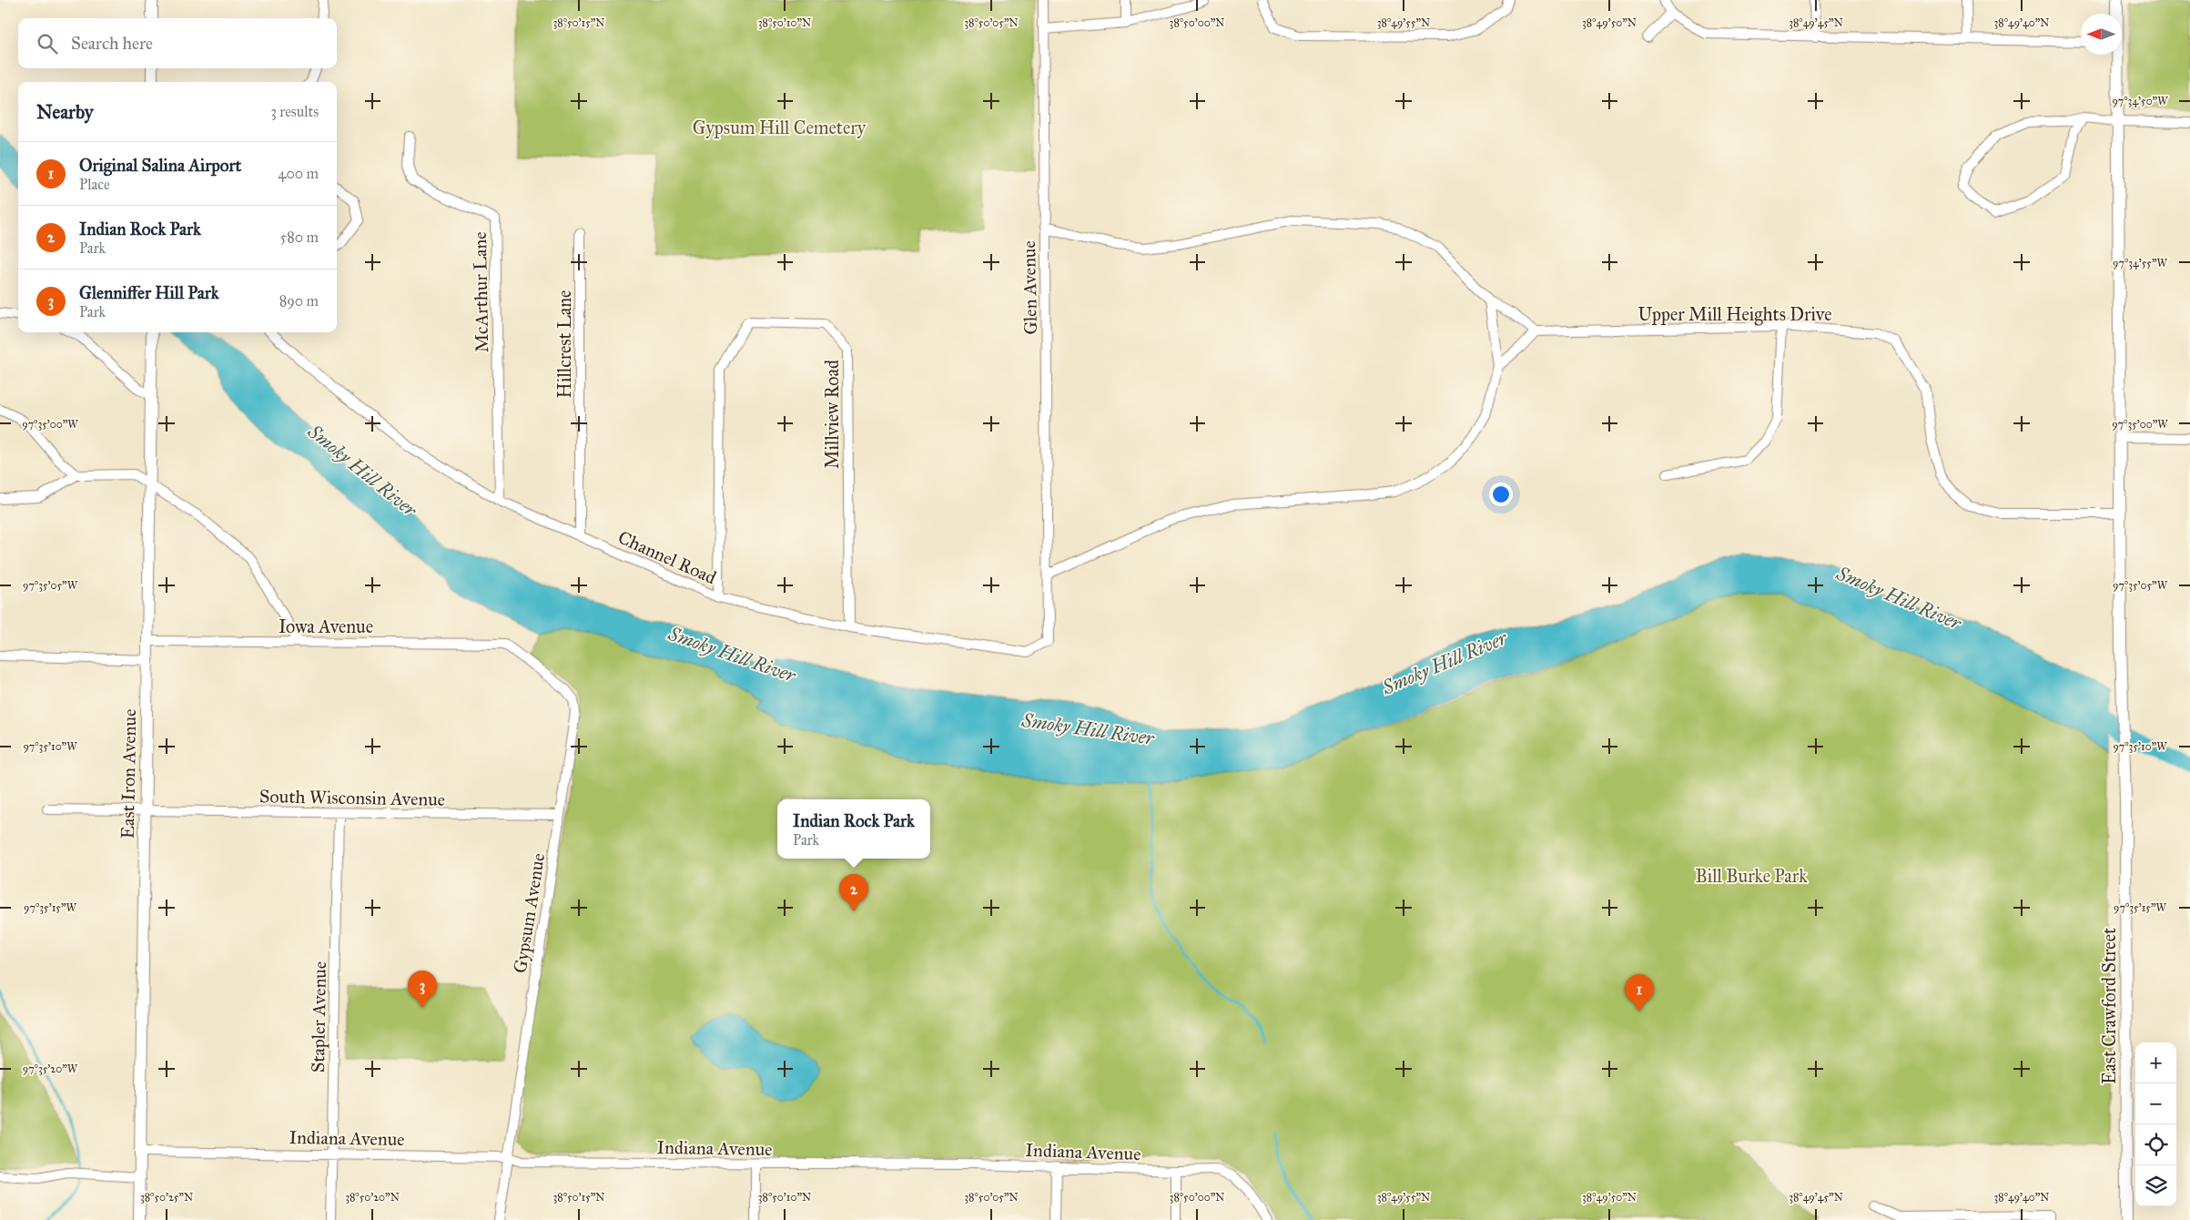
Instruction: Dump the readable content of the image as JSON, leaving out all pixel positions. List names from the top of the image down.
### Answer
{
  "streets": {
    "street": [
      "Glen Avenue",
      "McArthur Lane",
      "Upper Mill Heights Drive",
      "Hillcrest Lane",
      "Millview Road",
      "Channel Road",
      "Iowa Avenue",
      "East Iron Avenue",
      "South Wisconsin Avenue",
      "Gypsum Avenue",
      "East Crawford Street",
      "Stapler Avenue",
      "Indiana Avenue"
    ]
  },
  "crossings": [
    ["Glen Avenue", "Channel Road"],
    ["McArthur Lane", "Channel Road"],
    ["Upper Mill Heights Drive", "East Crawford Street"],
    ["Hillcrest Lane", "Channel Road"],
    ["Millview Road", "Channel Road"],
    ["Iowa Avenue", "East Iron Avenue"],
    ["Iowa Avenue", "Gypsum Avenue"],
    ["East Iron Avenue", "South Wisconsin Avenue"],
    ["East Iron Avenue", "Indiana Avenue"],
    ["South Wisconsin Avenue", "Gypsum Avenue"],
    ["South Wisconsin Avenue", "Stapler Avenue"],
    ["Gypsum Avenue", "Indiana Avenue"],
    ["Stapler Avenue", "Indiana Avenue"]
  ],
  "water": ["Smoky Hill River"],
  "parks": ["Gypsum Hill Cemetery", "Bill Burke Park"],
  "north": "left",
  "page": {
    "search": "Search here",
    "heading": ["Nearby", "3 results"],
    "list": [
      {
        "mark": "1",
        "name": "Original Salina Airport",
        "note": "Place",
        "value": "400 m"
      },
      {
        "mark": "2",
        "name": "Indian Rock Park",
        "note": "Park",
        "value": "580 m"
      },
      {
        "mark": "3",
        "name": "Glenniffer Hill Park",
        "note": "Park",
        "value": "890 m"
      }
    ],
    "popup": ["Indian Rock Park", "Park"],
    "pins": ["2", "3", "1"],
    "map_buttons": ["+", "−"]
  },
  "coordinates": [
    "38°50'15\"N",
    "38°50'10\"N",
    "38°50'05\"N",
    "38°50'00\"N",
    "38°49'55\"N",
    "38°49'50\"N",
    "38°49'45\"N",
    "38°49'40\"N",
    "97°34'50\"W",
    "97°34'55\"W",
    "97°35'00\"W",
    "97°35'05\"W",
    "97°35'10\"W",
    "97°35'15\"W",
    "97°35'20\"W",
    "38°50'25\"N",
    "38°50'20\"N"
  ]
}
